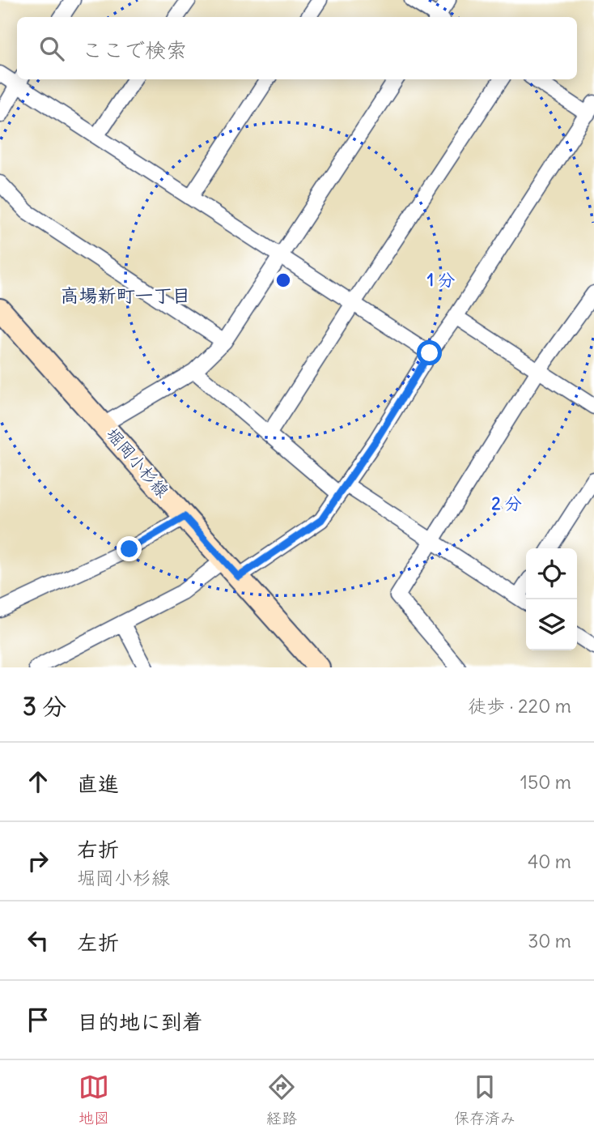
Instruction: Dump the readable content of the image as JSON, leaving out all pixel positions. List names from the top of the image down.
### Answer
{
  "streets": {
    "main road": ["堀岡小杉線"]
  },
  "districts": ["高場新町一丁目"],
  "page": {
    "search": "ここで検索",
    "heading": ["3 分", "徒歩 · 220 m"],
    "list": [
      ["直進", "150 m"],
      ["右折", "堀岡小杉線", "40 m"],
      ["左折", "30 m"],
      "目的地に到着"
    ],
    "nav": ["地図", "経路", "保存済み"]
  },
  "rings": ["1 分", "2 分"]
}
